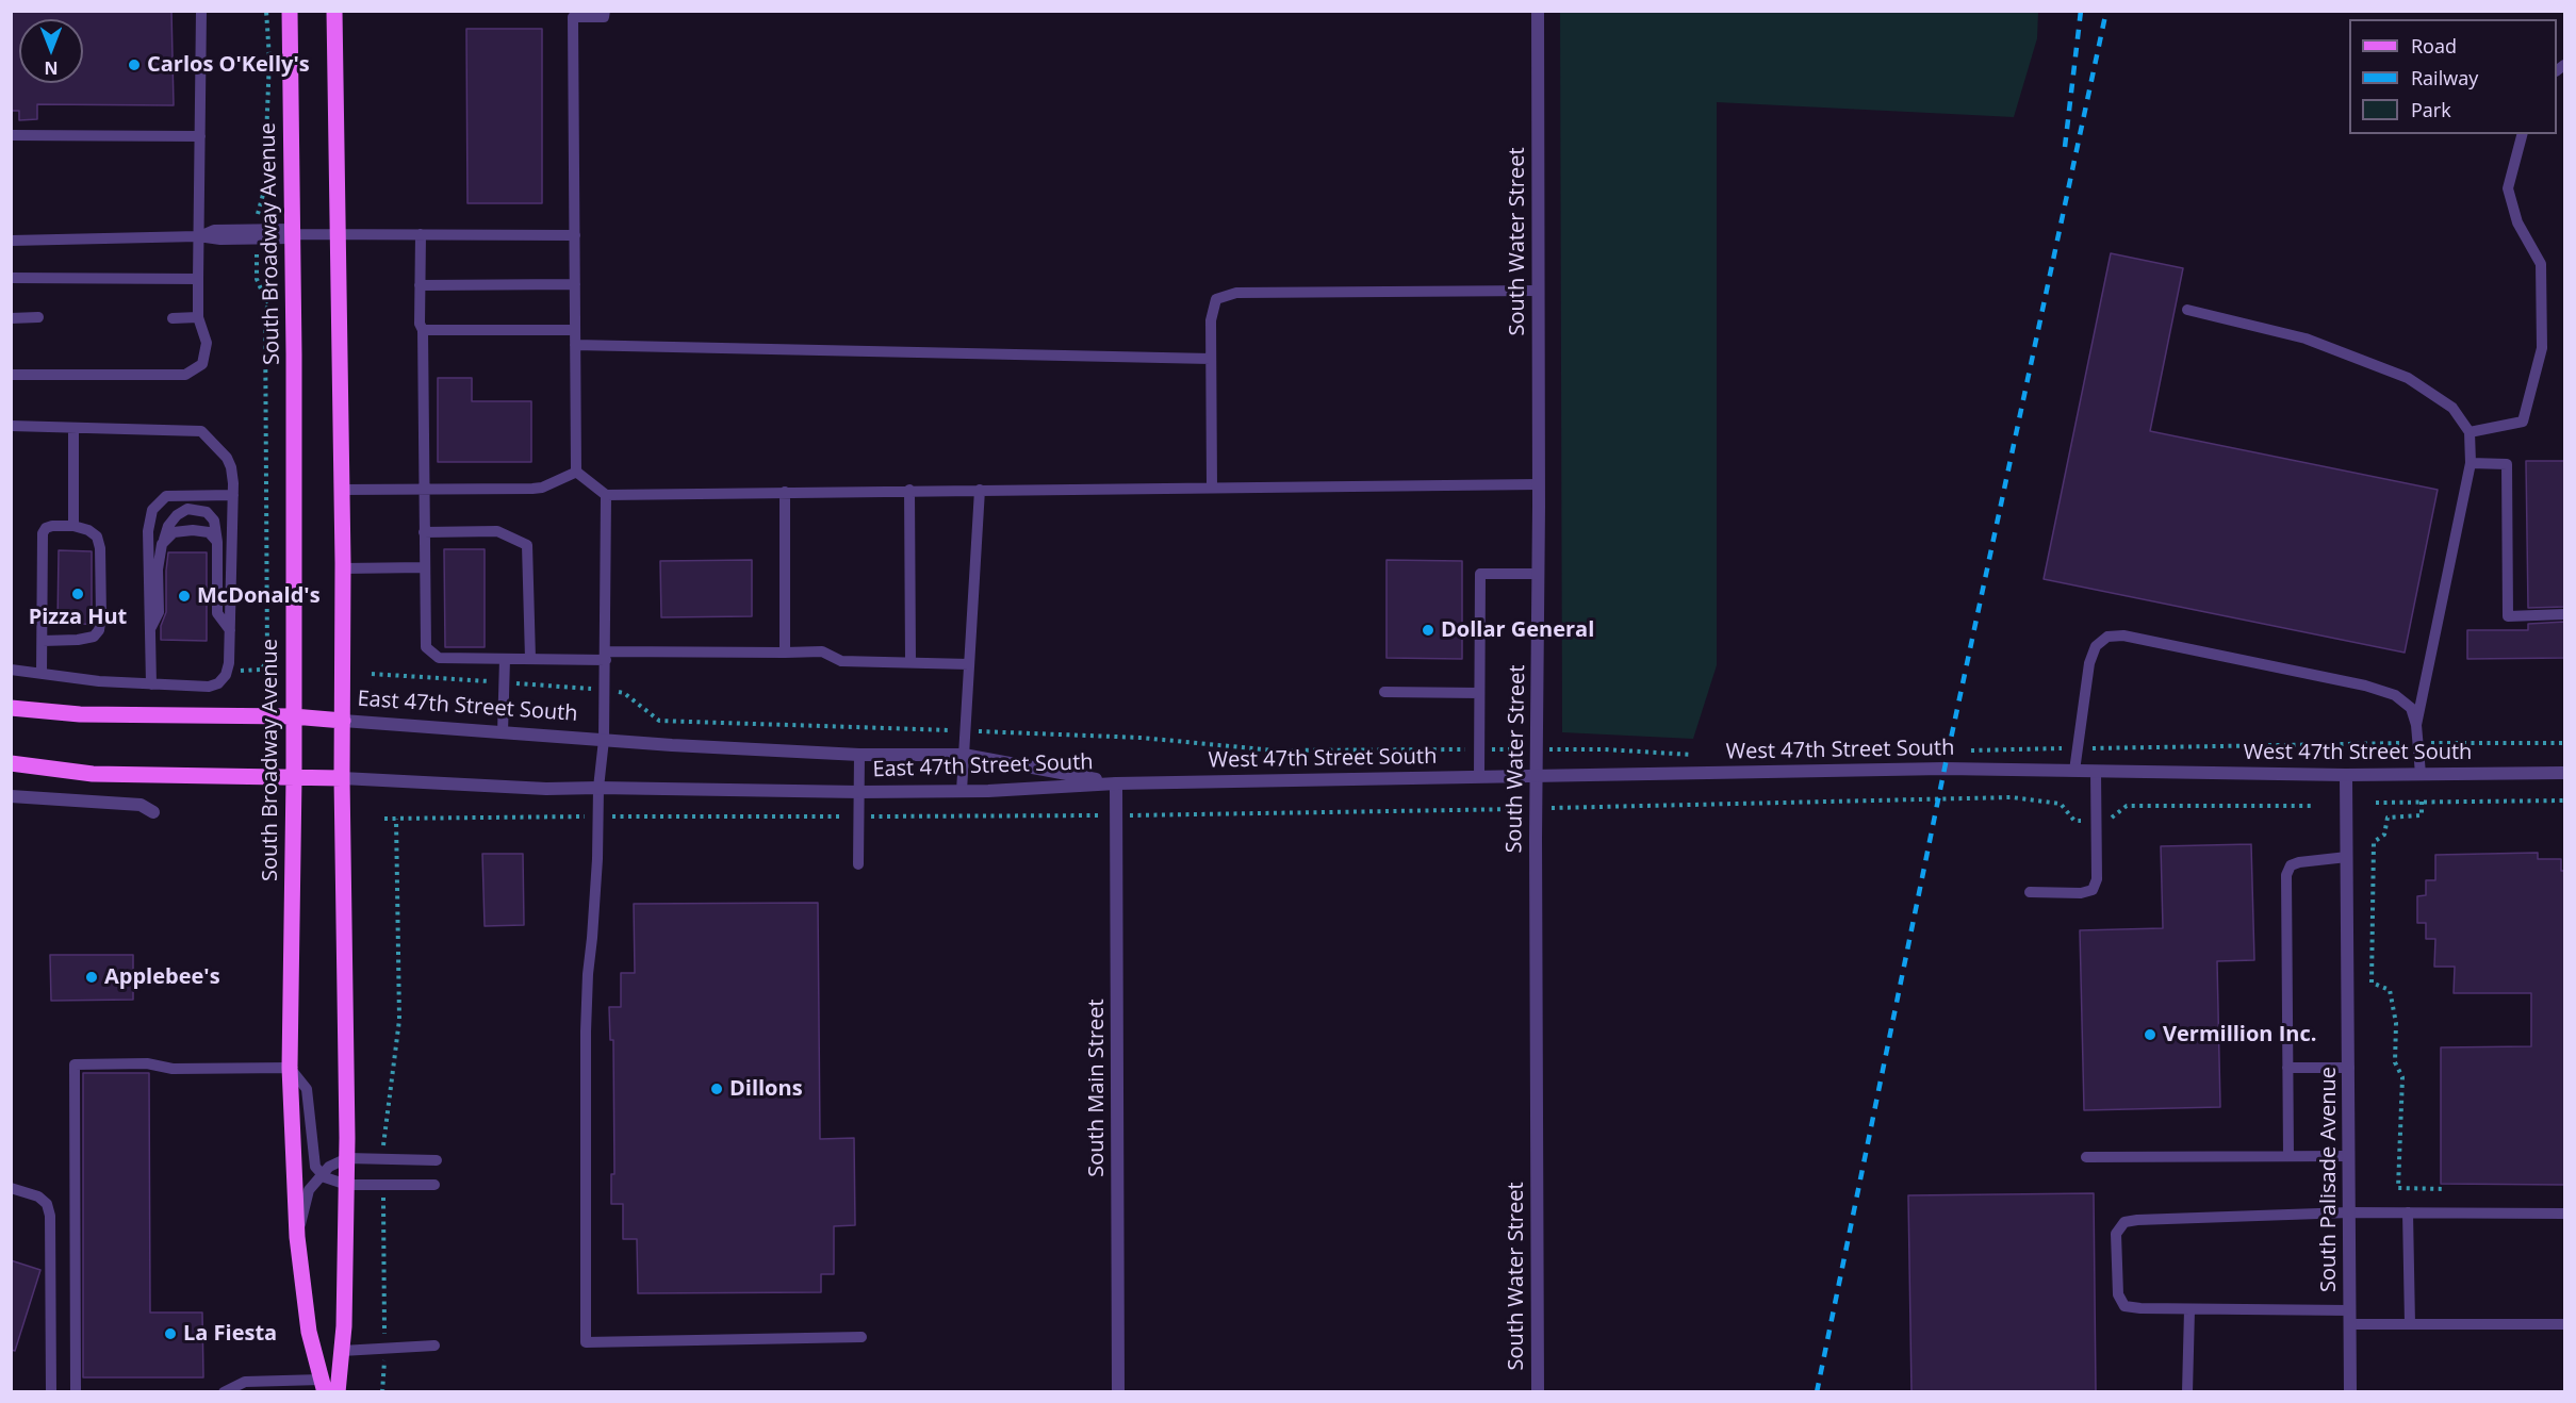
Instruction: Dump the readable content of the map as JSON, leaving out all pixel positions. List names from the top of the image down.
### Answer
{
  "streets": {
    "main road": ["South Broadway Avenue", "East 47th Street South"],
    "street": [
      "South Water Street",
      "West 47th Street South",
      "South Main Street",
      "South Palisade Avenue"
    ]
  },
  "crossings": [
    ["South Water Street", "West 47th Street South"],
    ["South Broadway Avenue", "East 47th Street South"],
    ["East 47th Street South", "West 47th Street South"],
    ["East 47th Street South", "South Main Street"],
    ["West 47th Street South", "South Main Street"],
    ["West 47th Street South", "South Palisade Avenue"]
  ],
  "places": [
    "Carlos O'Kelly's",
    "Pizza Hut",
    "McDonald's",
    "Dollar General",
    "Applebee's",
    "Vermillion Inc.",
    "Dillons",
    "La Fiesta"
  ],
  "legend": ["Road", "Railway", "Park"],
  "north": "bottom"
}
